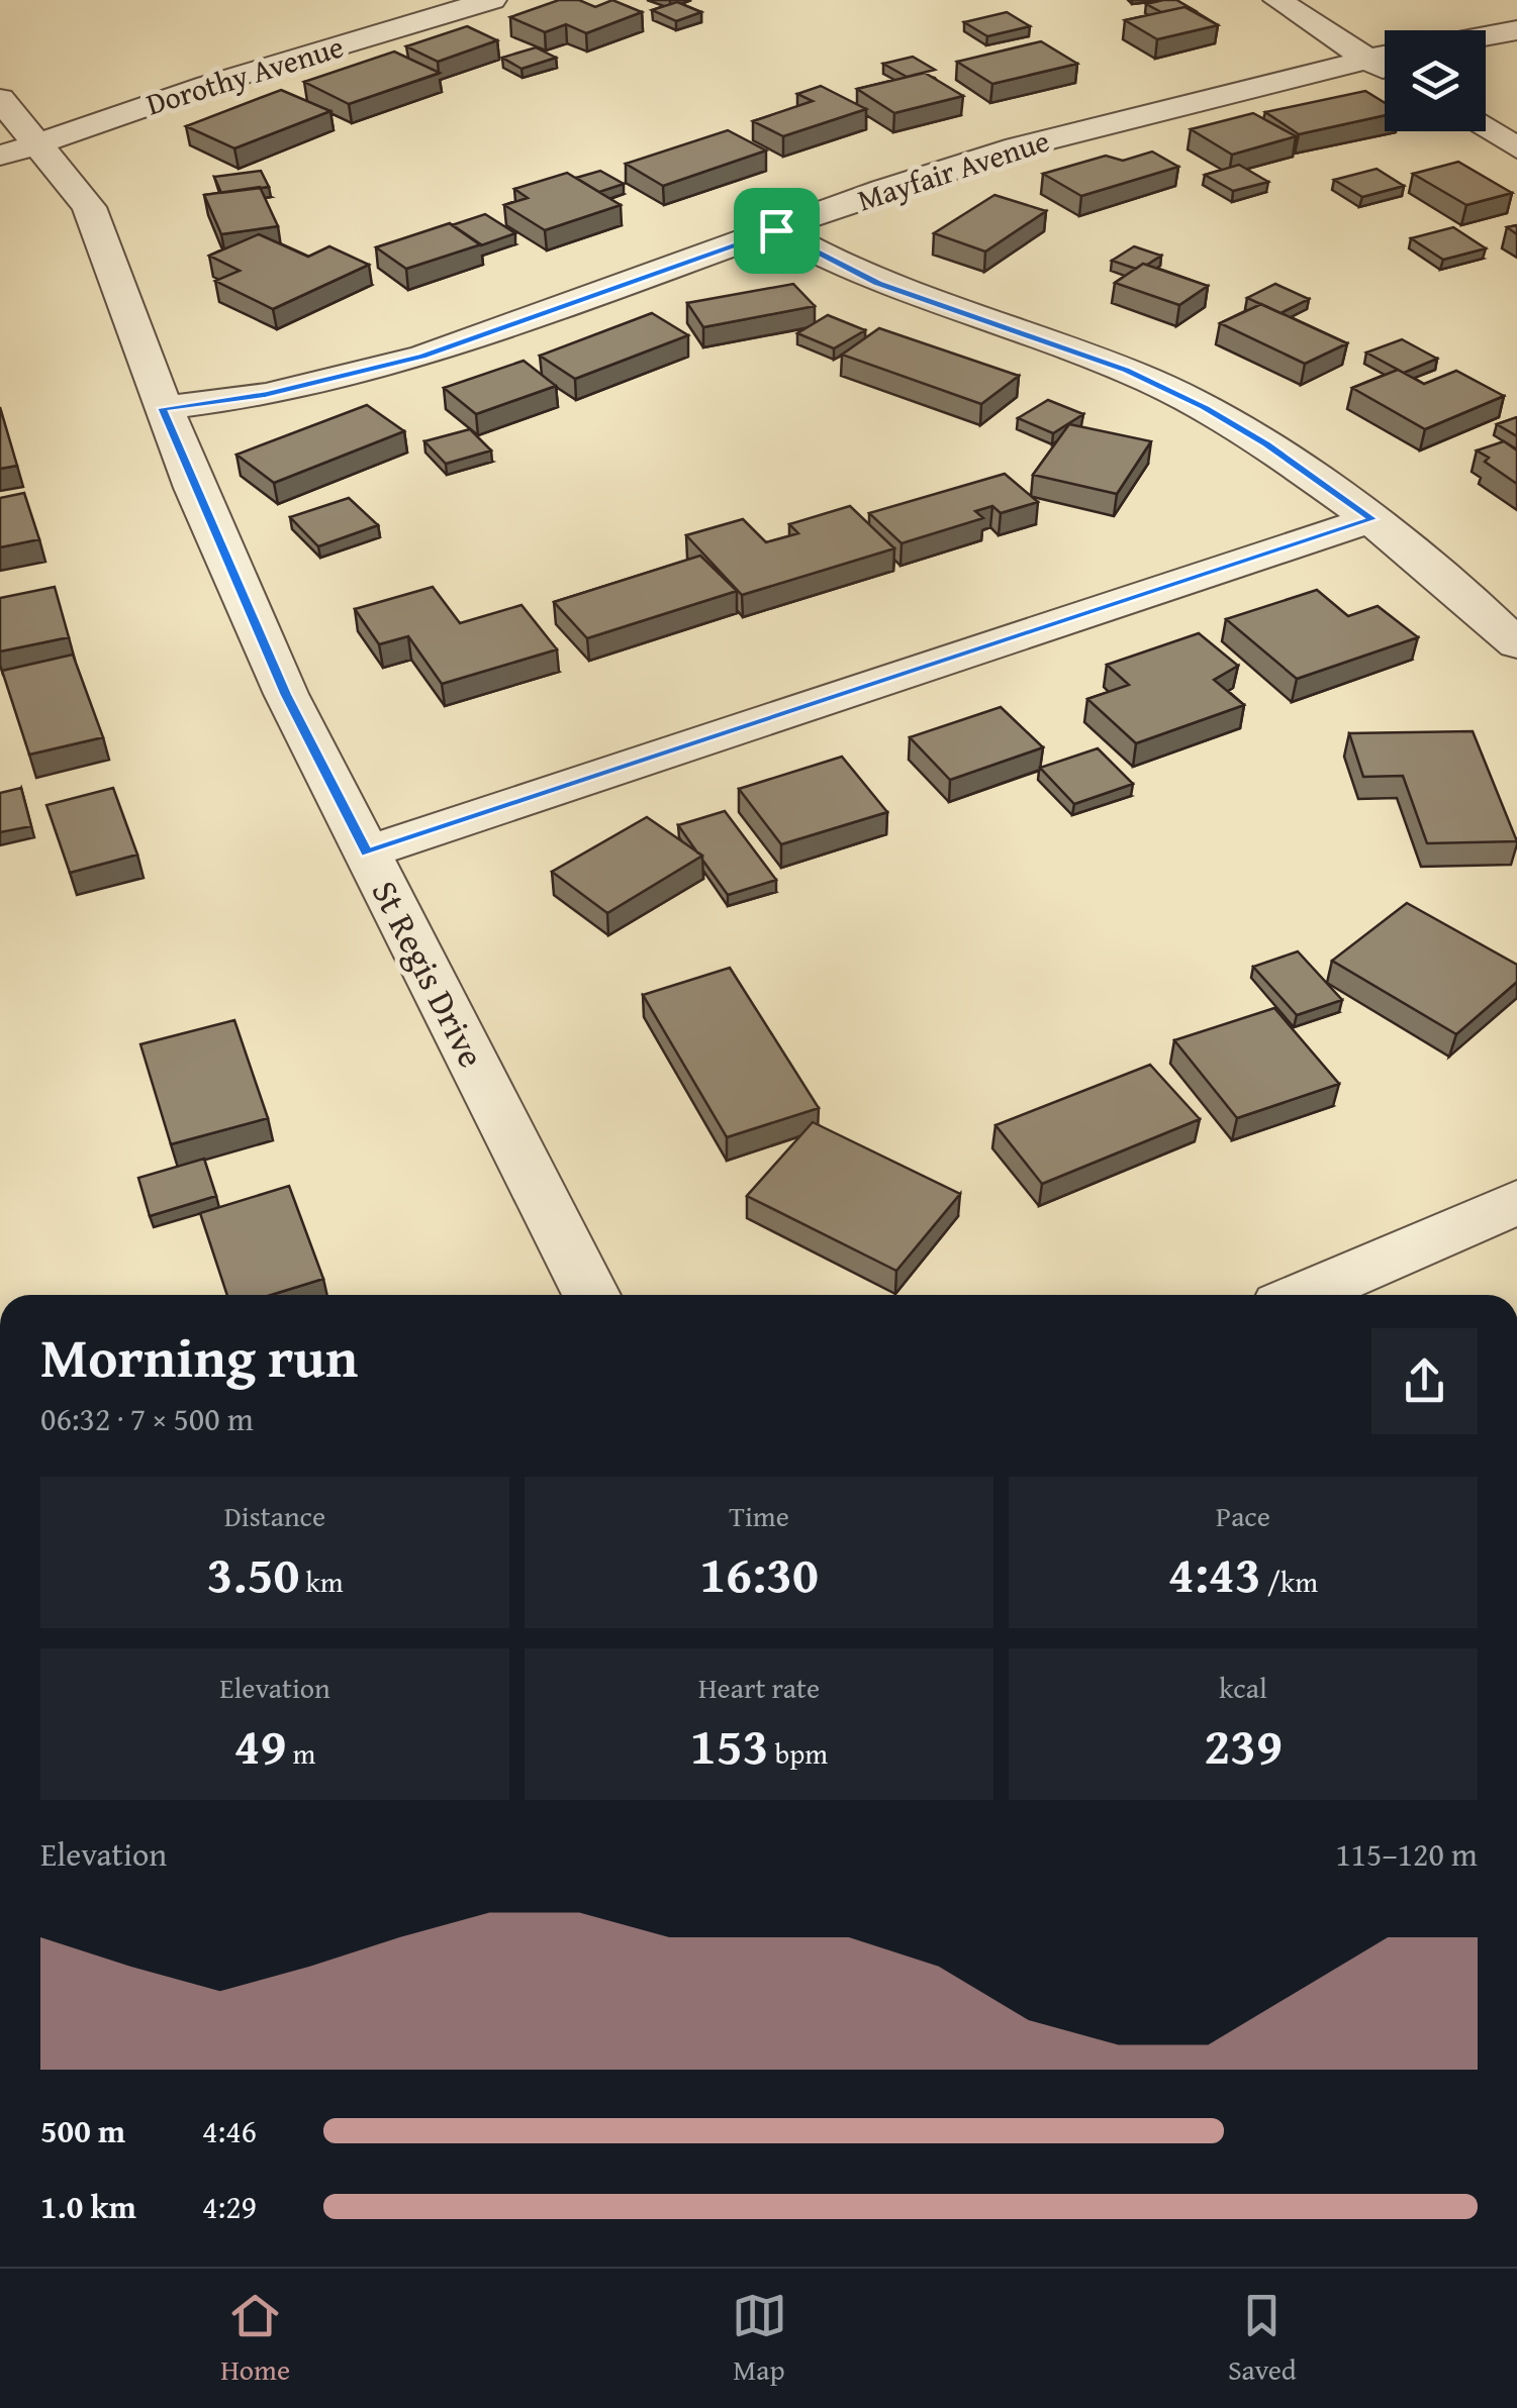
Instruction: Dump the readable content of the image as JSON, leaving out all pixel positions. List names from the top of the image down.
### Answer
{
  "streets": {
    "street": ["Dorothy Avenue", "Mayfair Avenue", "St Regis Drive"]
  },
  "crossings": [
    ["Dorothy Avenue", "St Regis Drive"],
    ["Mayfair Avenue", "St Regis Drive"]
  ],
  "page": {
    "heading": ["Morning run", "06:32 · 7 × 500 m"],
    "stats": [
      ["Distance", "3.50 km"],
      ["Time", "16:30"],
      ["Pace", "4:43 /km"],
      ["Elevation", "49 m"],
      ["Heart rate", "153 bpm"],
      ["kcal", "239"]
    ],
    "chart": ["Elevation", "115–120 m"],
    "list": [
      {
        "name": "500 m",
        "note": "4:46"
      },
      {
        "name": "1.0 km",
        "note": "4:29"
      }
    ],
    "tabs": ["Home", "Map", "Saved"]
  }
}
